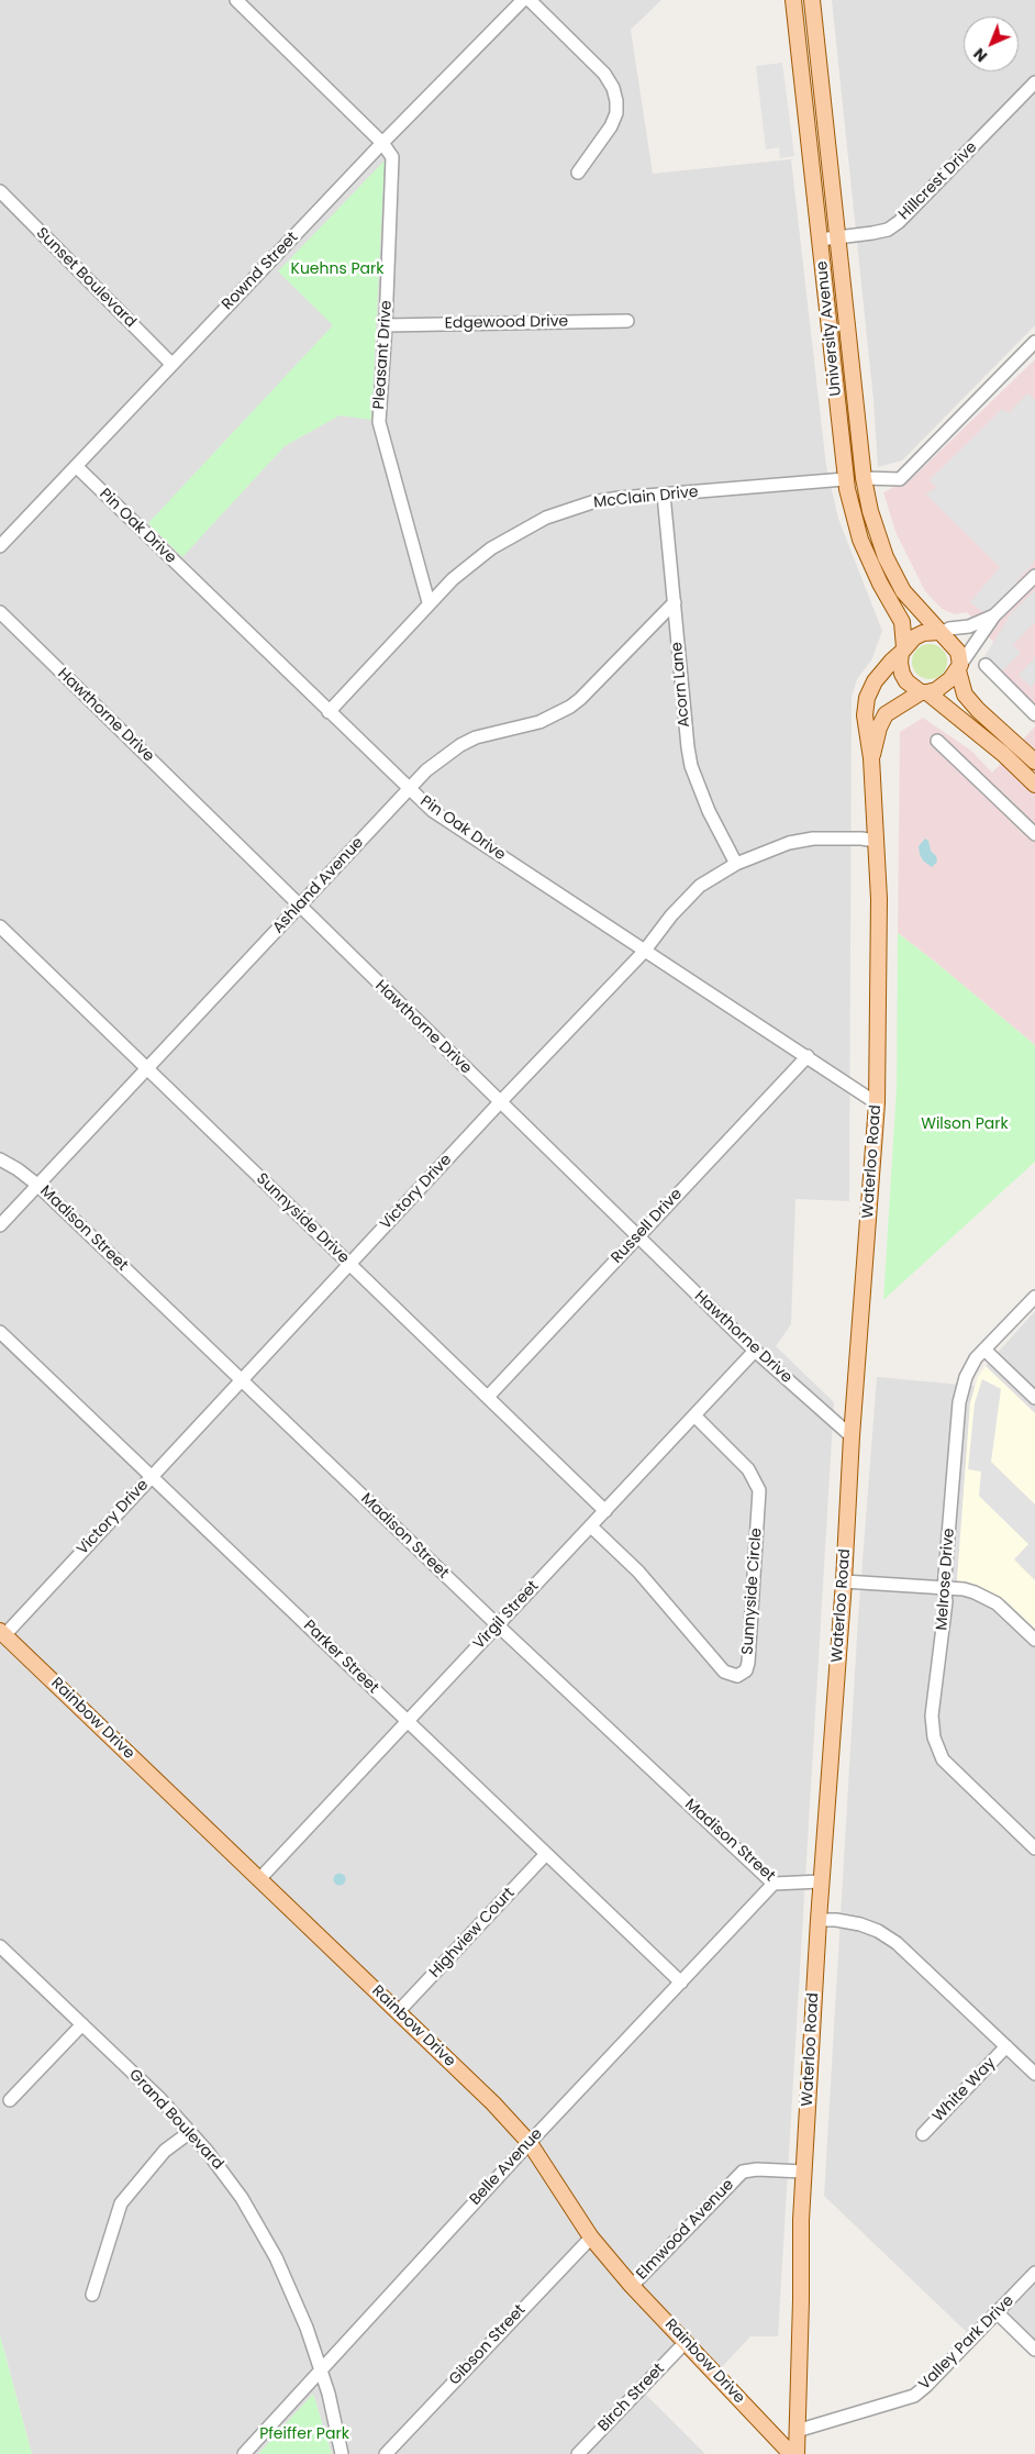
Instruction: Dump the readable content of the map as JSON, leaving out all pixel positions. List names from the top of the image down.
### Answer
{
  "streets": {
    "main road": ["University Avenue", "Waterloo Road", "Rainbow Drive"],
    "street": [
      "Hillcrest Drive",
      "Rownd Street",
      "Sunset Boulevard",
      "Edgewood Drive",
      "Pleasant Drive",
      "McClain Drive",
      "Pin Oak Drive",
      "Acorn Lane",
      "Hawthorne Drive",
      "Ashland Avenue",
      "Victory Drive",
      "Sunnyside Drive",
      "Russell Drive",
      "Madison Street",
      "Melrose Drive",
      "Sunnyside Circle",
      "Virgil Street",
      "Parker Street",
      "Highview Court",
      "White Way",
      "Grand Boulevard",
      "Belle Avenue",
      "Elmwood Avenue",
      "Valley Park Drive",
      "Gibson Street",
      "Birch Street"
    ]
  },
  "crossings": [
    ["Hillcrest Drive", "University Avenue"],
    ["Rownd Street", "Sunset Boulevard"],
    ["Rownd Street", "Pleasant Drive"],
    ["Rownd Street", "Pin Oak Drive"],
    ["Edgewood Drive", "Pleasant Drive"],
    ["University Avenue", "McClain Drive"],
    ["University Avenue", "Waterloo Road"],
    ["Pleasant Drive", "McClain Drive"],
    ["McClain Drive", "Pin Oak Drive"],
    ["McClain Drive", "Acorn Lane"],
    ["Pin Oak Drive", "Ashland Avenue"],
    ["Pin Oak Drive", "Waterloo Road"],
    ["Pin Oak Drive", "Victory Drive"],
    ["Pin Oak Drive", "Russell Drive"],
    ["Acorn Lane", "Ashland Avenue"],
    ["Acorn Lane", "Victory Drive"],
    ["Hawthorne Drive", "Ashland Avenue"],
    ["Hawthorne Drive", "Waterloo Road"],
    ["Hawthorne Drive", "Victory Drive"],
    ["Hawthorne Drive", "Russell Drive"],
    ["Hawthorne Drive", "Virgil Street"],
    ["Ashland Avenue", "Sunnyside Drive"],
    ["Ashland Avenue", "Madison Street"],
    ["Waterloo Road", "Victory Drive"],
    ["Waterloo Road", "Madison Street"],
    ["Waterloo Road", "Elmwood Avenue"],
    ["Waterloo Road", "Valley Park Drive"],
    ["Victory Drive", "Sunnyside Drive"],
    ["Victory Drive", "Madison Street"],
    ["Victory Drive", "Parker Street"],
    ["Victory Drive", "Rainbow Drive"],
    ["Sunnyside Drive", "Russell Drive"],
    ["Sunnyside Drive", "Virgil Street"],
    ["Madison Street", "Virgil Street"],
    ["Madison Street", "Belle Avenue"],
    ["Sunnyside Circle", "Virgil Street"],
    ["Virgil Street", "Parker Street"],
    ["Virgil Street", "Rainbow Drive"],
    ["Parker Street", "Highview Court"],
    ["Parker Street", "Belle Avenue"],
    ["Rainbow Drive", "Highview Court"],
    ["Rainbow Drive", "Belle Avenue"],
    ["Rainbow Drive", "Elmwood Avenue"],
    ["Rainbow Drive", "Gibson Street"],
    ["Rainbow Drive", "Birch Street"],
    ["Grand Boulevard", "Belle Avenue"]
  ],
  "parks": ["Kuehns Park", "Wilson Park", "Pfeiffer Park"],
  "north": "bottom left"
}
